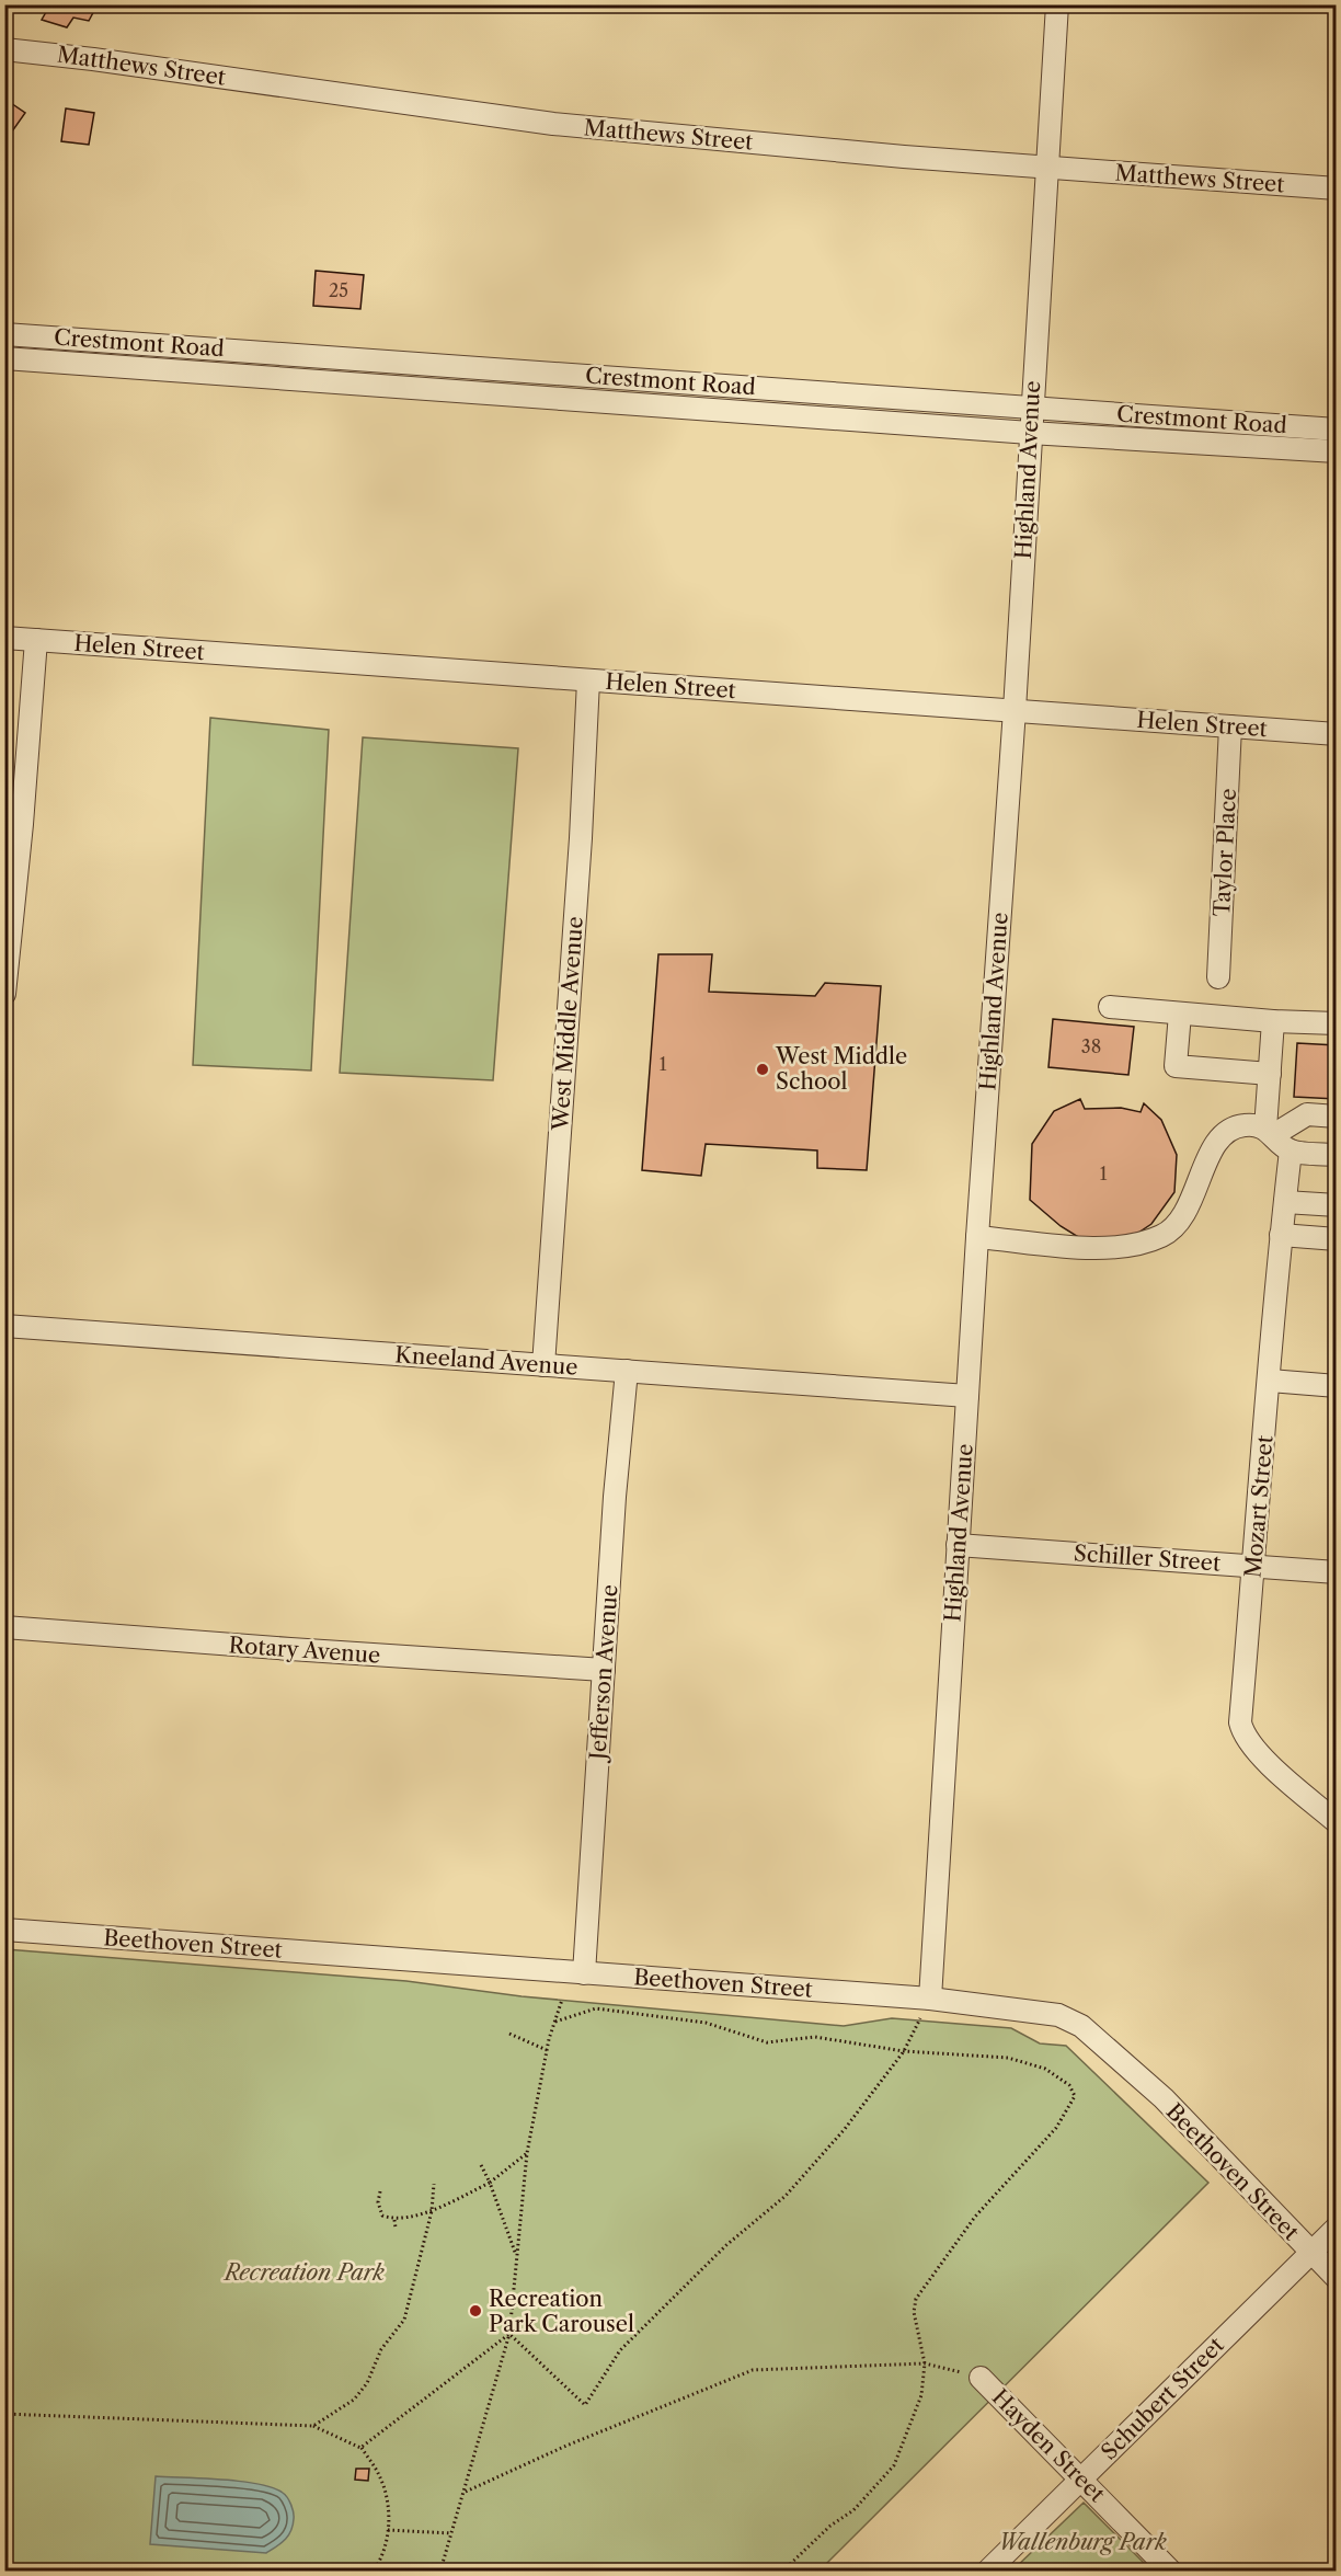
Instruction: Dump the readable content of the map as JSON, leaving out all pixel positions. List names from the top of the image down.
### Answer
{
  "streets": {
    "street": [
      "Matthews Street",
      "Crestmont Road",
      "Highland Avenue",
      "Helen Street",
      "Taylor Place",
      "West Middle Avenue",
      "Kneeland Avenue",
      "Mozart Street",
      "Schiller Street",
      "Rotary Avenue",
      "Jefferson Avenue",
      "Beethoven Street",
      "Schubert Street",
      "Hayden Street"
    ]
  },
  "crossings": [
    ["Matthews Street", "Highland Avenue"],
    ["Crestmont Road", "Highland Avenue"],
    ["Highland Avenue", "Helen Street"],
    ["Highland Avenue", "Kneeland Avenue"],
    ["Highland Avenue", "Schiller Street"],
    ["Highland Avenue", "Beethoven Street"],
    ["Helen Street", "Taylor Place"],
    ["Helen Street", "West Middle Avenue"],
    ["West Middle Avenue", "Kneeland Avenue"],
    ["Kneeland Avenue", "Jefferson Avenue"],
    ["Mozart Street", "Schiller Street"],
    ["Rotary Avenue", "Jefferson Avenue"],
    ["Jefferson Avenue", "Beethoven Street"],
    ["Beethoven Street", "Schubert Street"],
    ["Schubert Street", "Hayden Street"]
  ],
  "parks": ["Recreation Park", "Wallenburg Park"],
  "places": ["West Middle School", "Recreation Park Carousel"],
  "house_numbers": [
    "25",
    "38",
    "1",
    "1"
  ]
}
